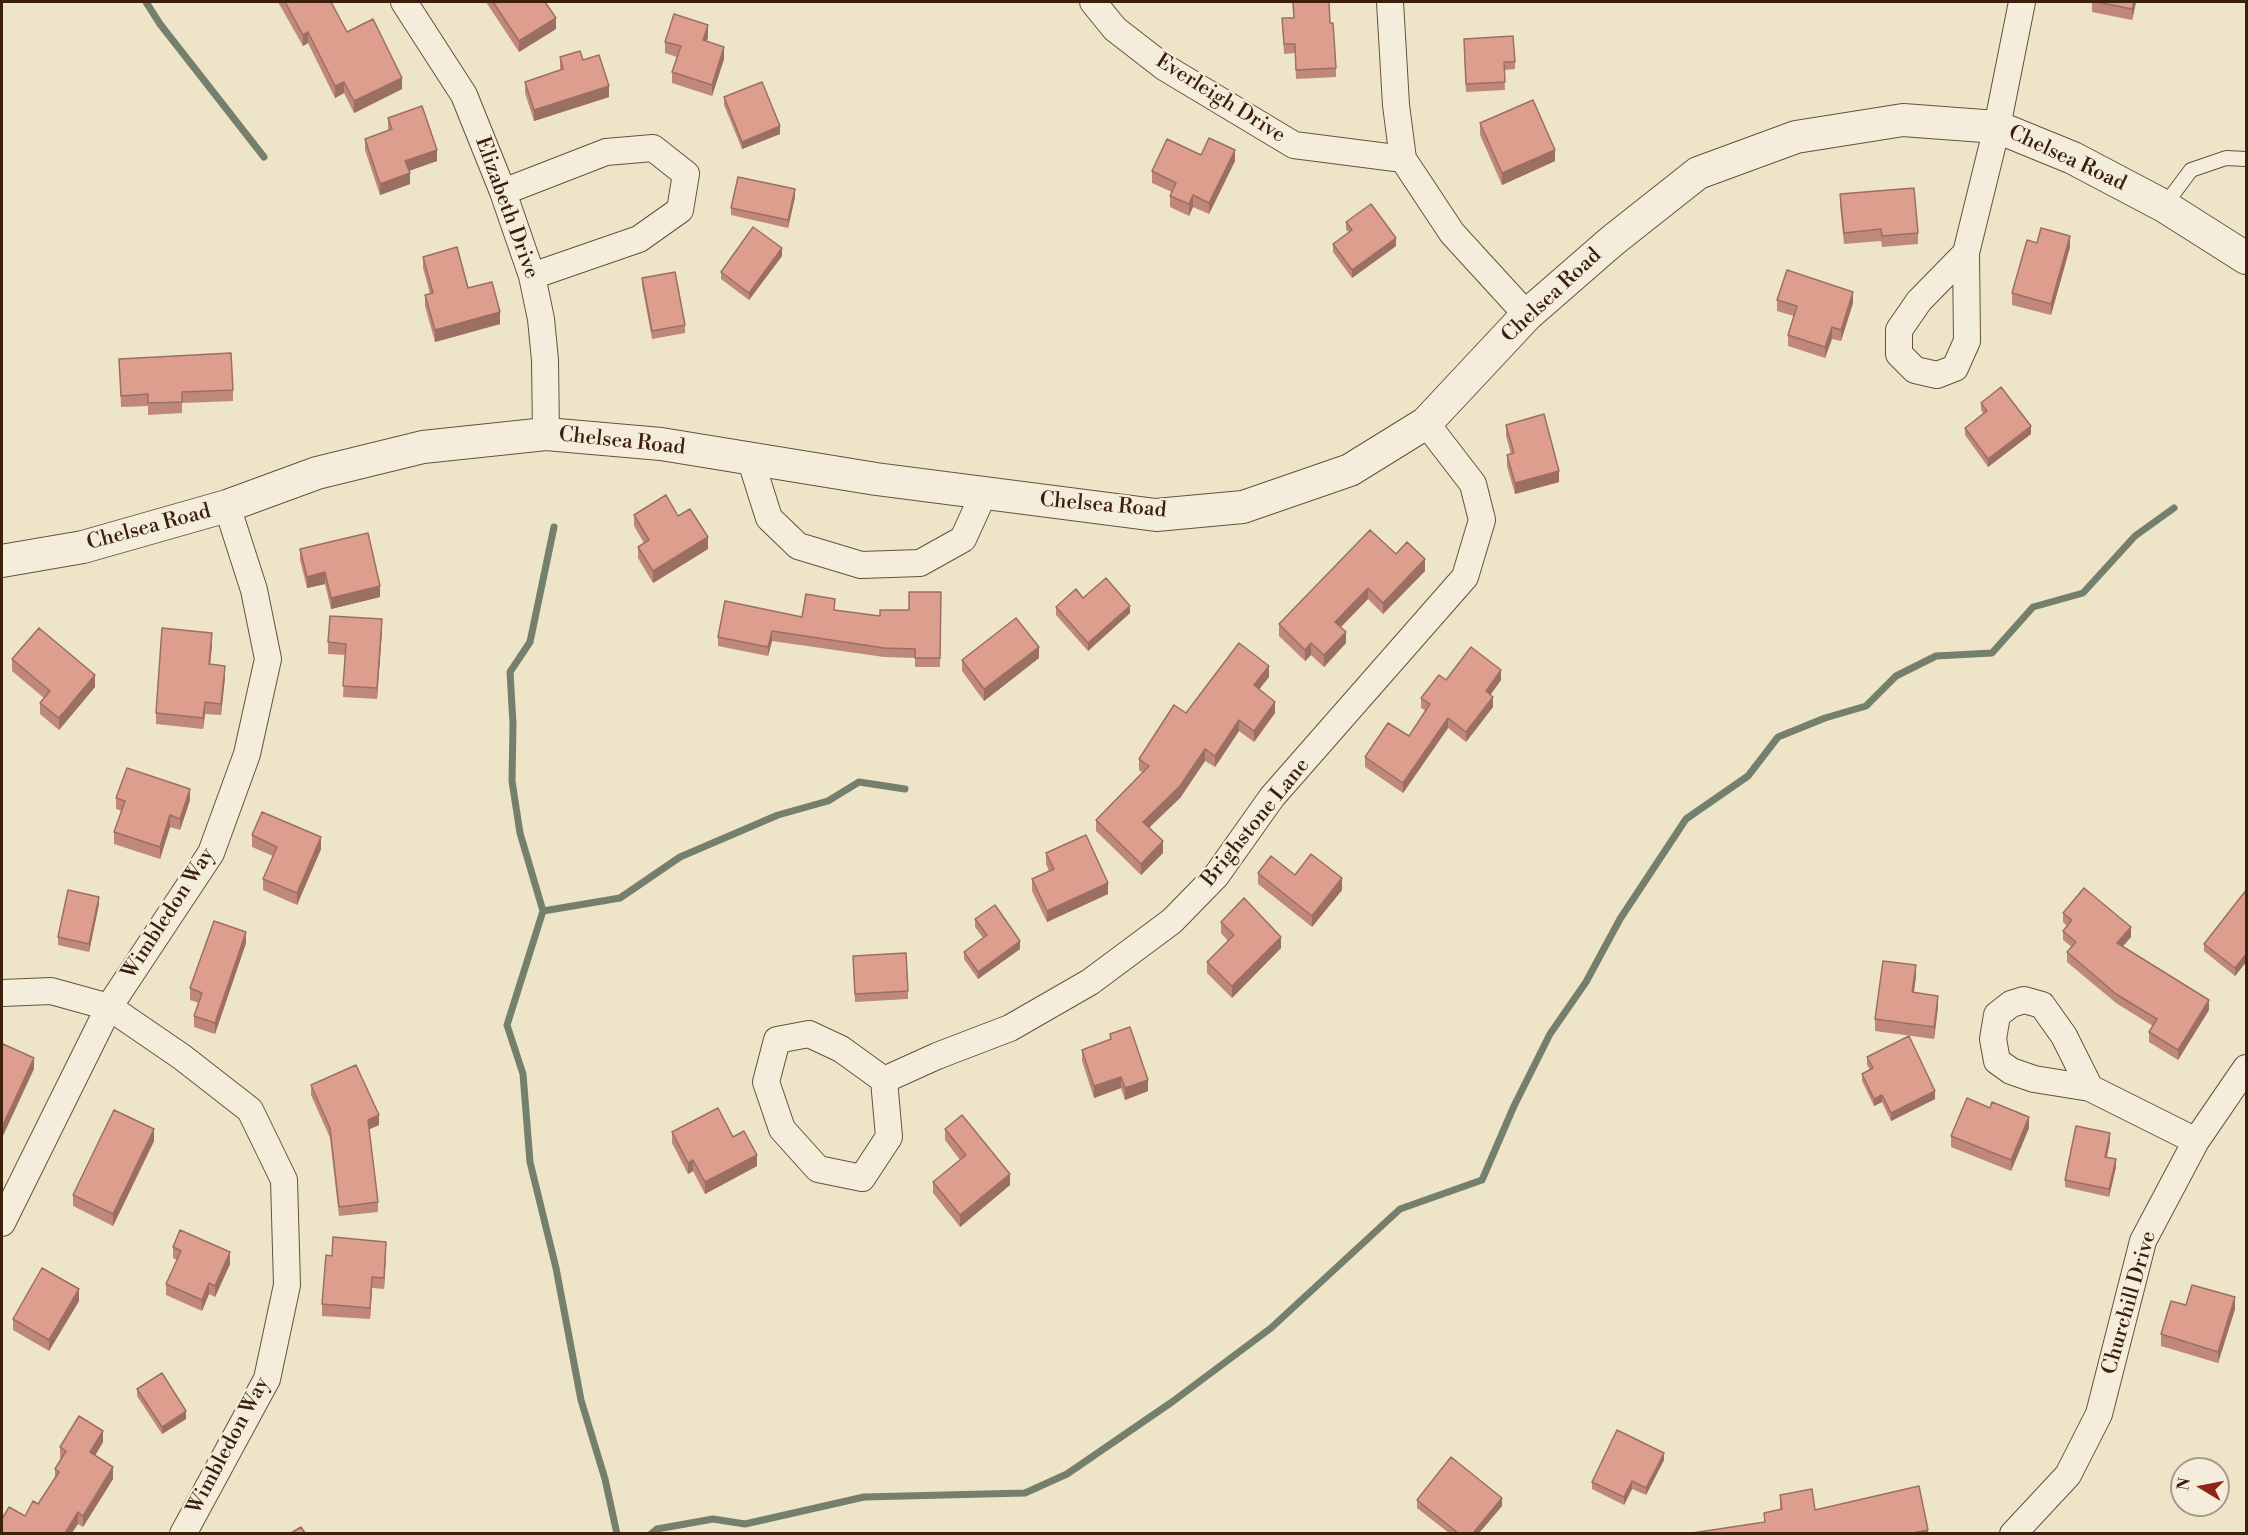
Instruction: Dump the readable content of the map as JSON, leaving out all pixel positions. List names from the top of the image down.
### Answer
{
  "streets": {
    "street": [
      "Everleigh Drive",
      "Chelsea Road",
      "Elizabeth Drive",
      "Brighstone Lane",
      "Wimbledon Way",
      "Churchill Drive"
    ]
  },
  "crossings": [
    ["Chelsea Road", "Elizabeth Drive"],
    ["Chelsea Road", "Brighstone Lane"],
    ["Chelsea Road", "Wimbledon Way"]
  ],
  "north": "left"
}
